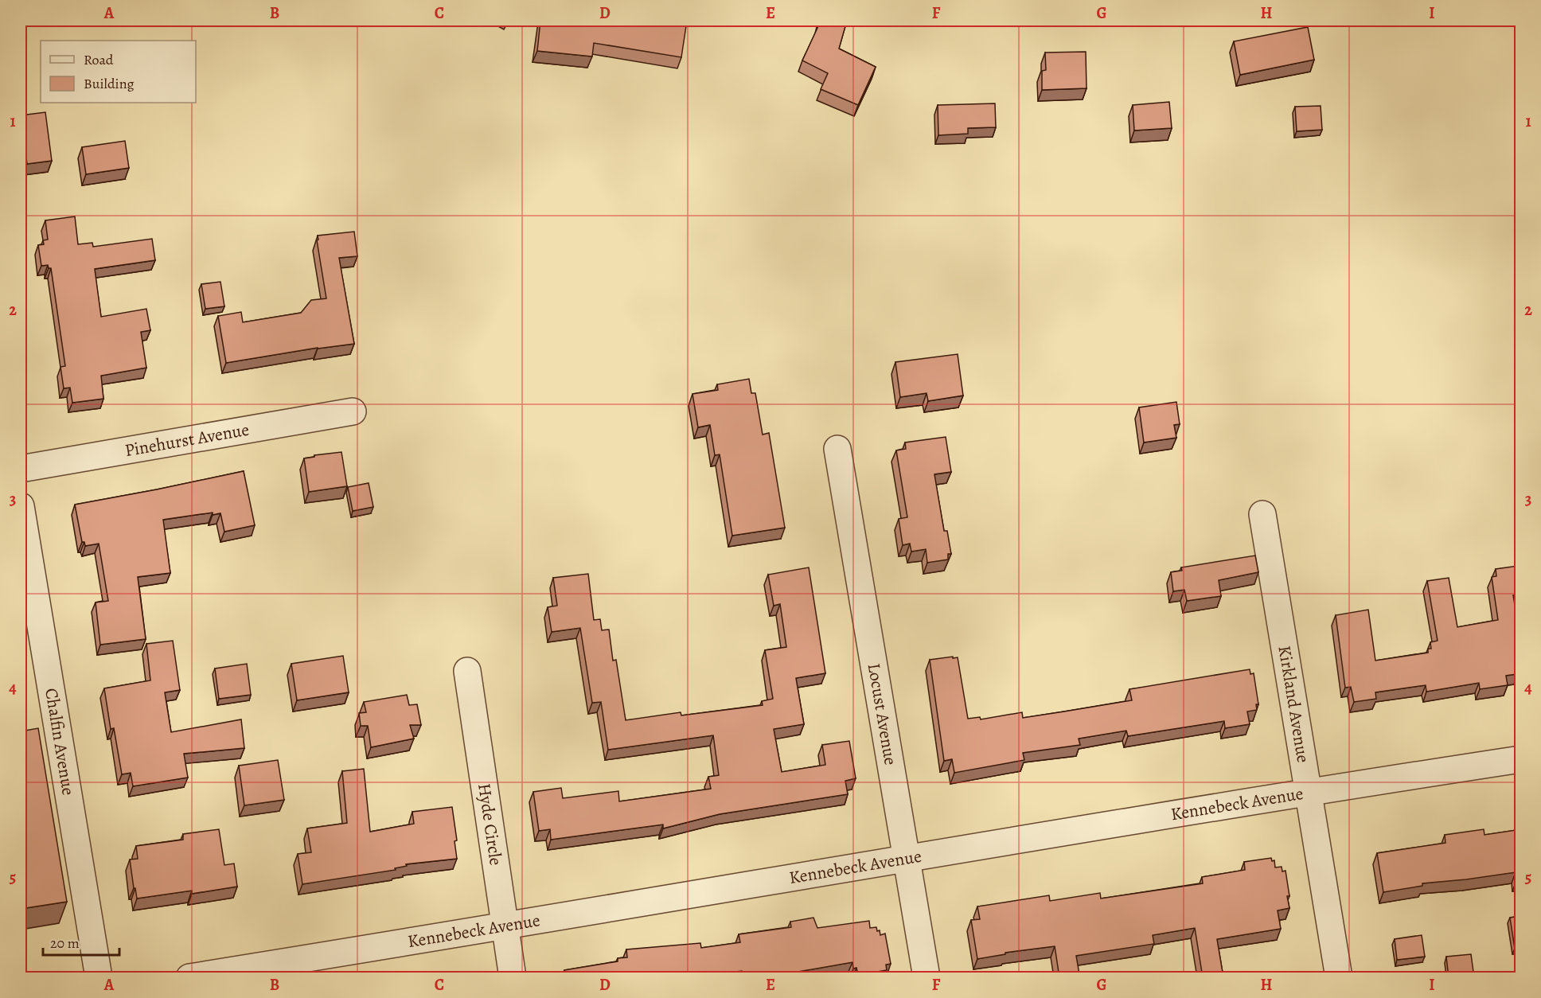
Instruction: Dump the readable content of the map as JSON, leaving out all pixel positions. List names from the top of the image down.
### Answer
{
  "streets": {
    "street": [
      "Pinehurst Avenue",
      "Kirkland Avenue",
      "Locust Avenue",
      "Chalfin Avenue",
      "Kennebeck Avenue",
      "Hyde Circle"
    ]
  },
  "crossings": [
    ["Kirkland Avenue", "Kennebeck Avenue"],
    ["Locust Avenue", "Kennebeck Avenue"],
    ["Kennebeck Avenue", "Hyde Circle"]
  ],
  "legend": ["Road", "Building"],
  "scale_bar": "20 m",
  "grid": {
    "columns": [
      "A",
      "B",
      "C",
      "D",
      "E",
      "F",
      "G",
      "H",
      "I"
    ],
    "rows": [
      "1",
      "2",
      "3",
      "4",
      "5"
    ]
  }
}
